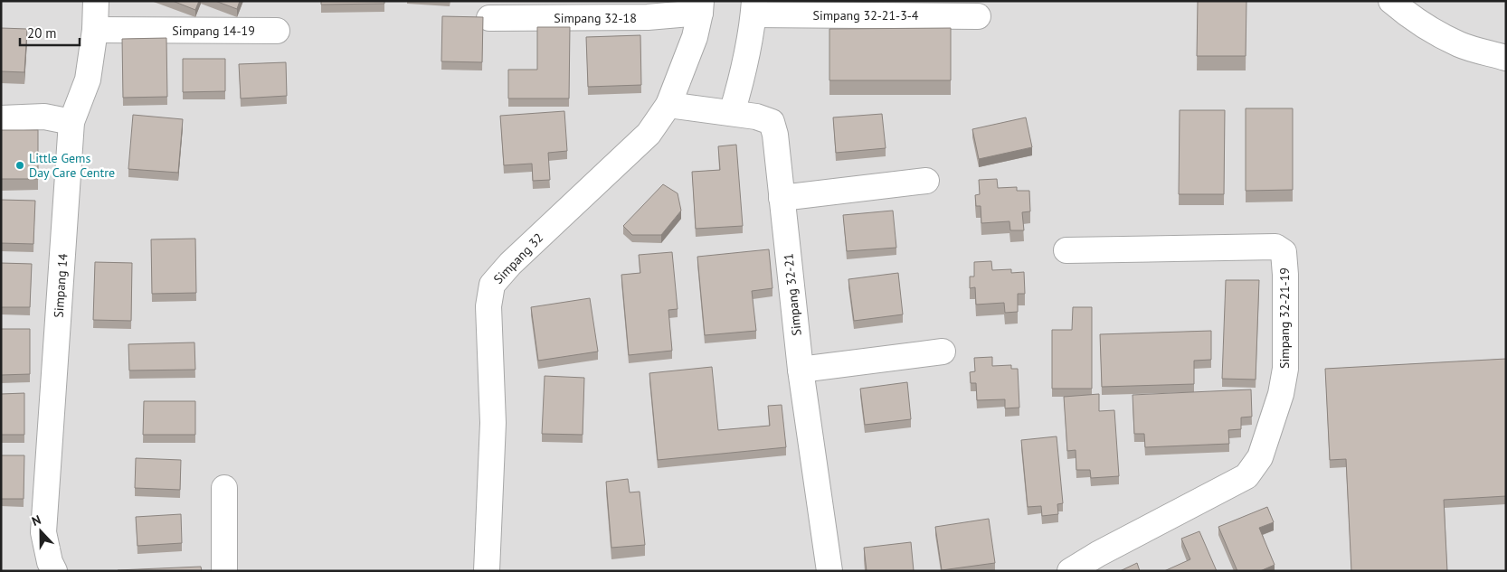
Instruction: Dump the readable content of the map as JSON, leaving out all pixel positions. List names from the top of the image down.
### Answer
{
  "streets": {
    "street": [
      "Simpang 32-21-3-4",
      "Simpang 32-18",
      "Simpang 14-19",
      "Simpang 32",
      "Simpang 14",
      "Simpang 32-21",
      "Simpang 32-21-19"
    ]
  },
  "crossings": [
    ["Simpang 32-18", "Simpang 32"],
    ["Simpang 14-19", "Simpang 14"],
    ["Simpang 32", "Simpang 32-21"]
  ],
  "places": ["Little Gems Day Care Centre"],
  "scale_bar": "20 m",
  "north": "top"
}
